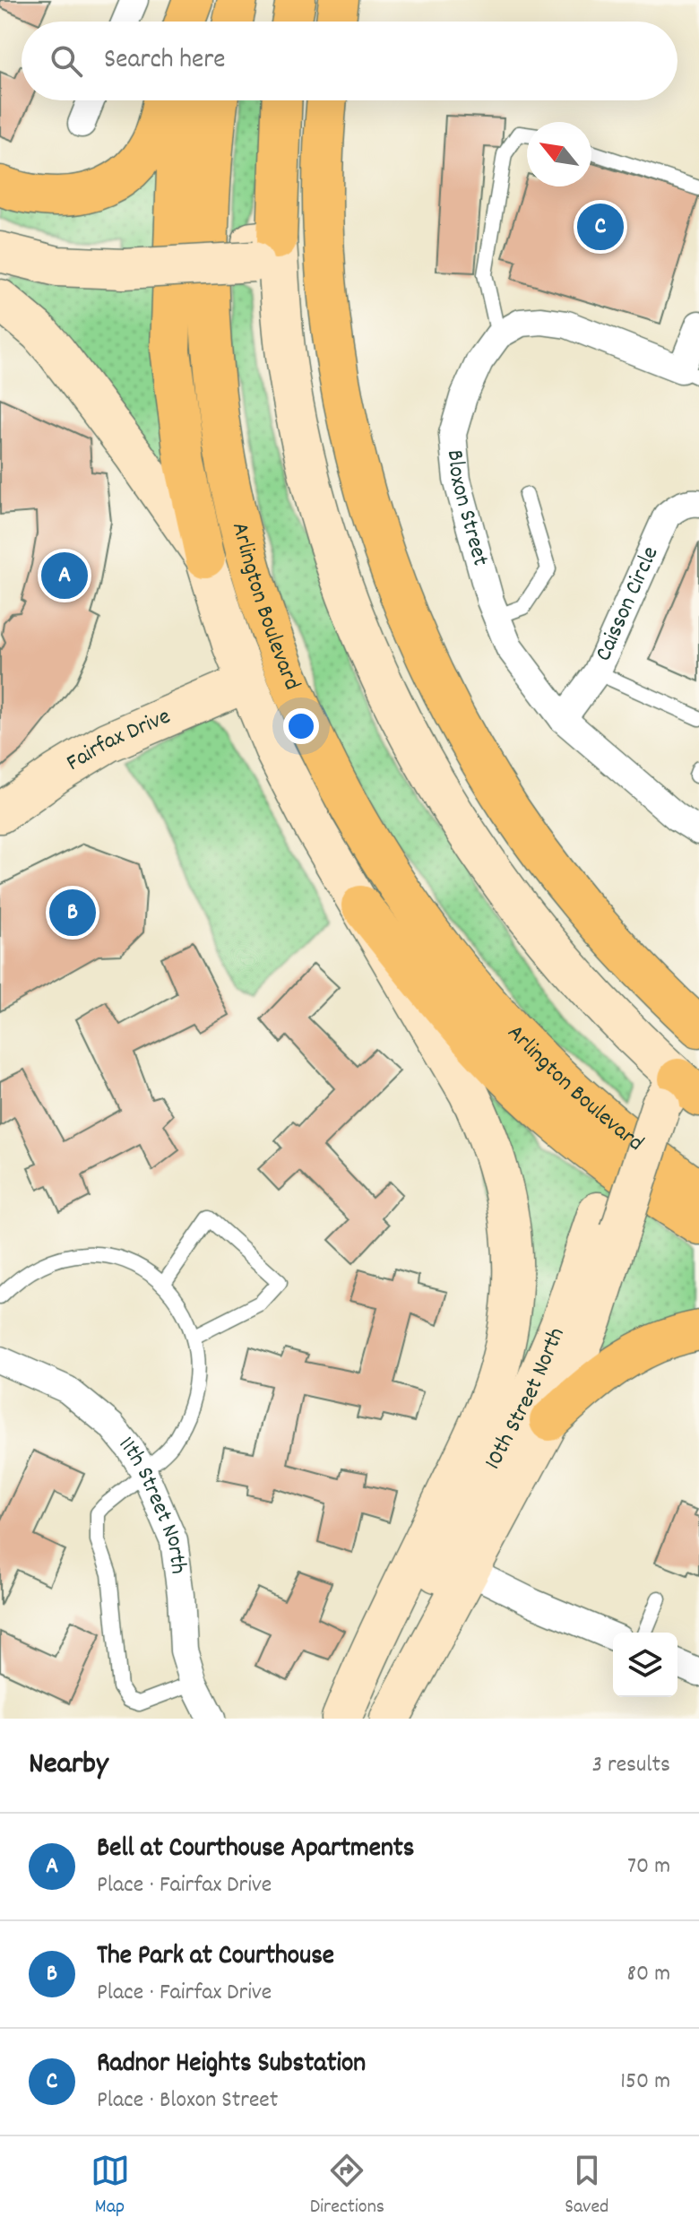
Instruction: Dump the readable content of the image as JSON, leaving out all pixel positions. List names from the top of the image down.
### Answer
{
  "streets": {
    "highway": ["Arlington Boulevard"],
    "main road": ["Fairfax Drive", "10th Street North"],
    "street": ["Bloxon Street", "Caisson Circle", "11th Street North"]
  },
  "crossings": [
    ["Bloxon Street", "Caisson Circle"]
  ],
  "north": "top left",
  "page": {
    "search": "Search here",
    "pins": ["C", "A", "B"],
    "heading": ["Nearby", "3 results"],
    "list": [
      {
        "mark": "A",
        "name": "Bell at Courthouse Apartments",
        "note": "Place · Fairfax Drive",
        "value": "70 m"
      },
      {
        "mark": "B",
        "name": "The Park at Courthouse",
        "note": "Place · Fairfax Drive",
        "value": "80 m"
      },
      {
        "mark": "C",
        "name": "Radnor Heights Substation",
        "note": "Place · Bloxon Street",
        "value": "150 m"
      }
    ],
    "nav": ["Map", "Directions", "Saved"]
  }
}
